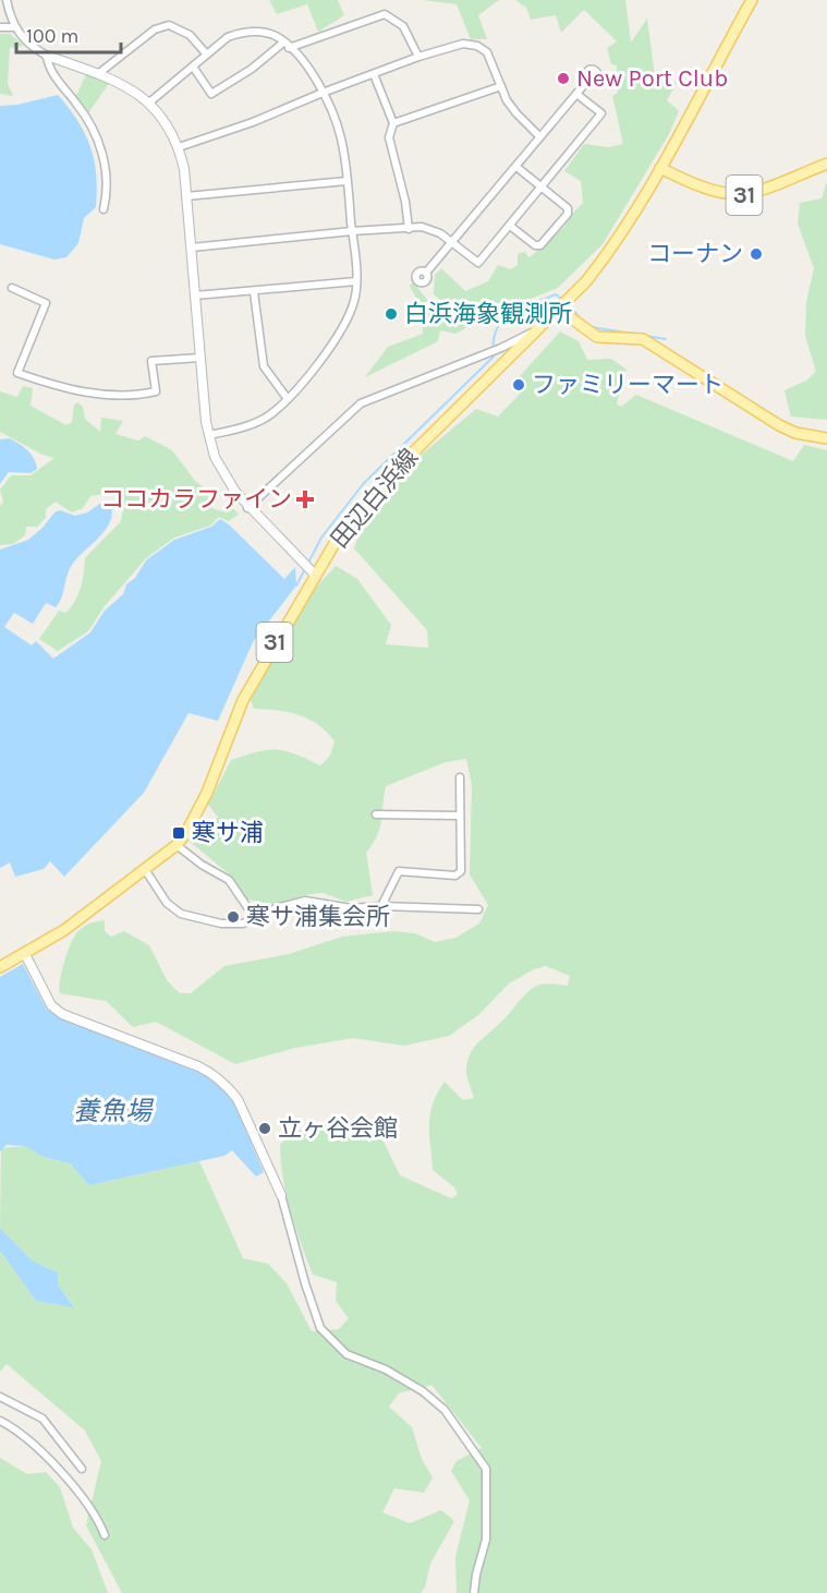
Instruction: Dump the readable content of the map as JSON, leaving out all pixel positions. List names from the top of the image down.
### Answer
{
  "streets": {
    "main road": ["31", "田辺白浜線"]
  },
  "crossings": [
    ["31", "田辺白浜線"]
  ],
  "water": ["養魚場"],
  "places": {
    "other": [
      "New Port Club",
      "コーナン",
      "白浜海象観測所",
      "ファミリーマート",
      "寒サ浦集会所",
      "立ヶ谷会館"
    ],
    "health": ["ココカラファイン"],
    "transit": ["寒サ浦"]
  },
  "scale_bar": "100 m"
}
